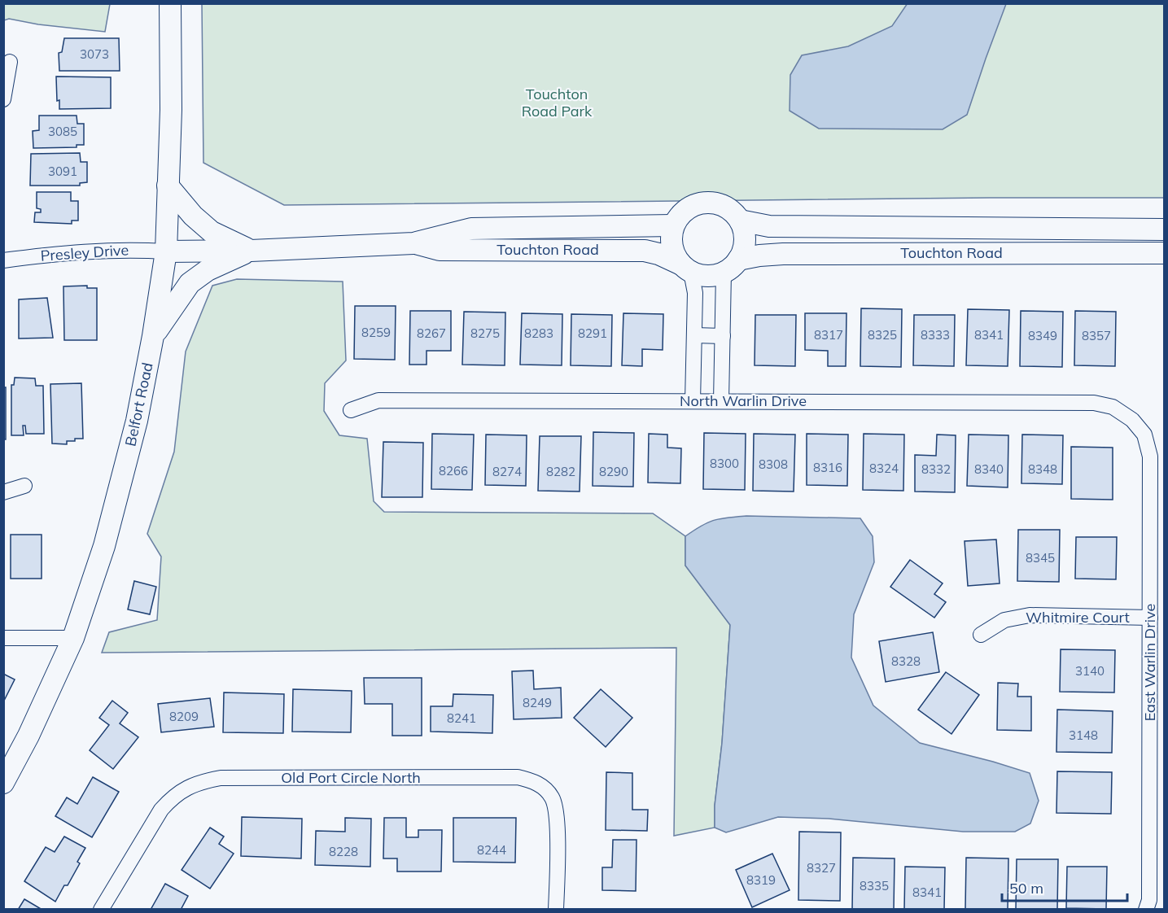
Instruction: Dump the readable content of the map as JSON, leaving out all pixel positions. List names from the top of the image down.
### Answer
{
  "streets": {
    "street": [
      "Touchton Road",
      "Presley Drive",
      "North Warlin Drive",
      "Belfort Road",
      "Whitmire Court",
      "East Warlin Drive",
      "Old Port Circle North"
    ]
  },
  "crossings": [
    ["Touchton Road", "Presley Drive"],
    ["Touchton Road", "Belfort Road"],
    ["Presley Drive", "Belfort Road"],
    ["North Warlin Drive", "East Warlin Drive"],
    ["Whitmire Court", "East Warlin Drive"]
  ],
  "parks": ["Touchton Road Park"],
  "house_numbers": [
    "3073",
    "3085",
    "3091",
    "8259",
    "8267",
    "8275",
    "8283",
    "8291",
    "8317",
    "8325",
    "8333",
    "8341",
    "8349",
    "8357",
    "8300",
    "8308",
    "8316",
    "8324",
    "8332",
    "8340",
    "8348",
    "8266",
    "8274",
    "8282",
    "8290",
    "8345",
    "8328",
    "3140",
    "8249",
    "8209",
    "8241",
    "3148",
    "8244",
    "8228",
    "8327",
    "8319",
    "8335",
    "8341"
  ],
  "scale_bar": "50 m"
}
